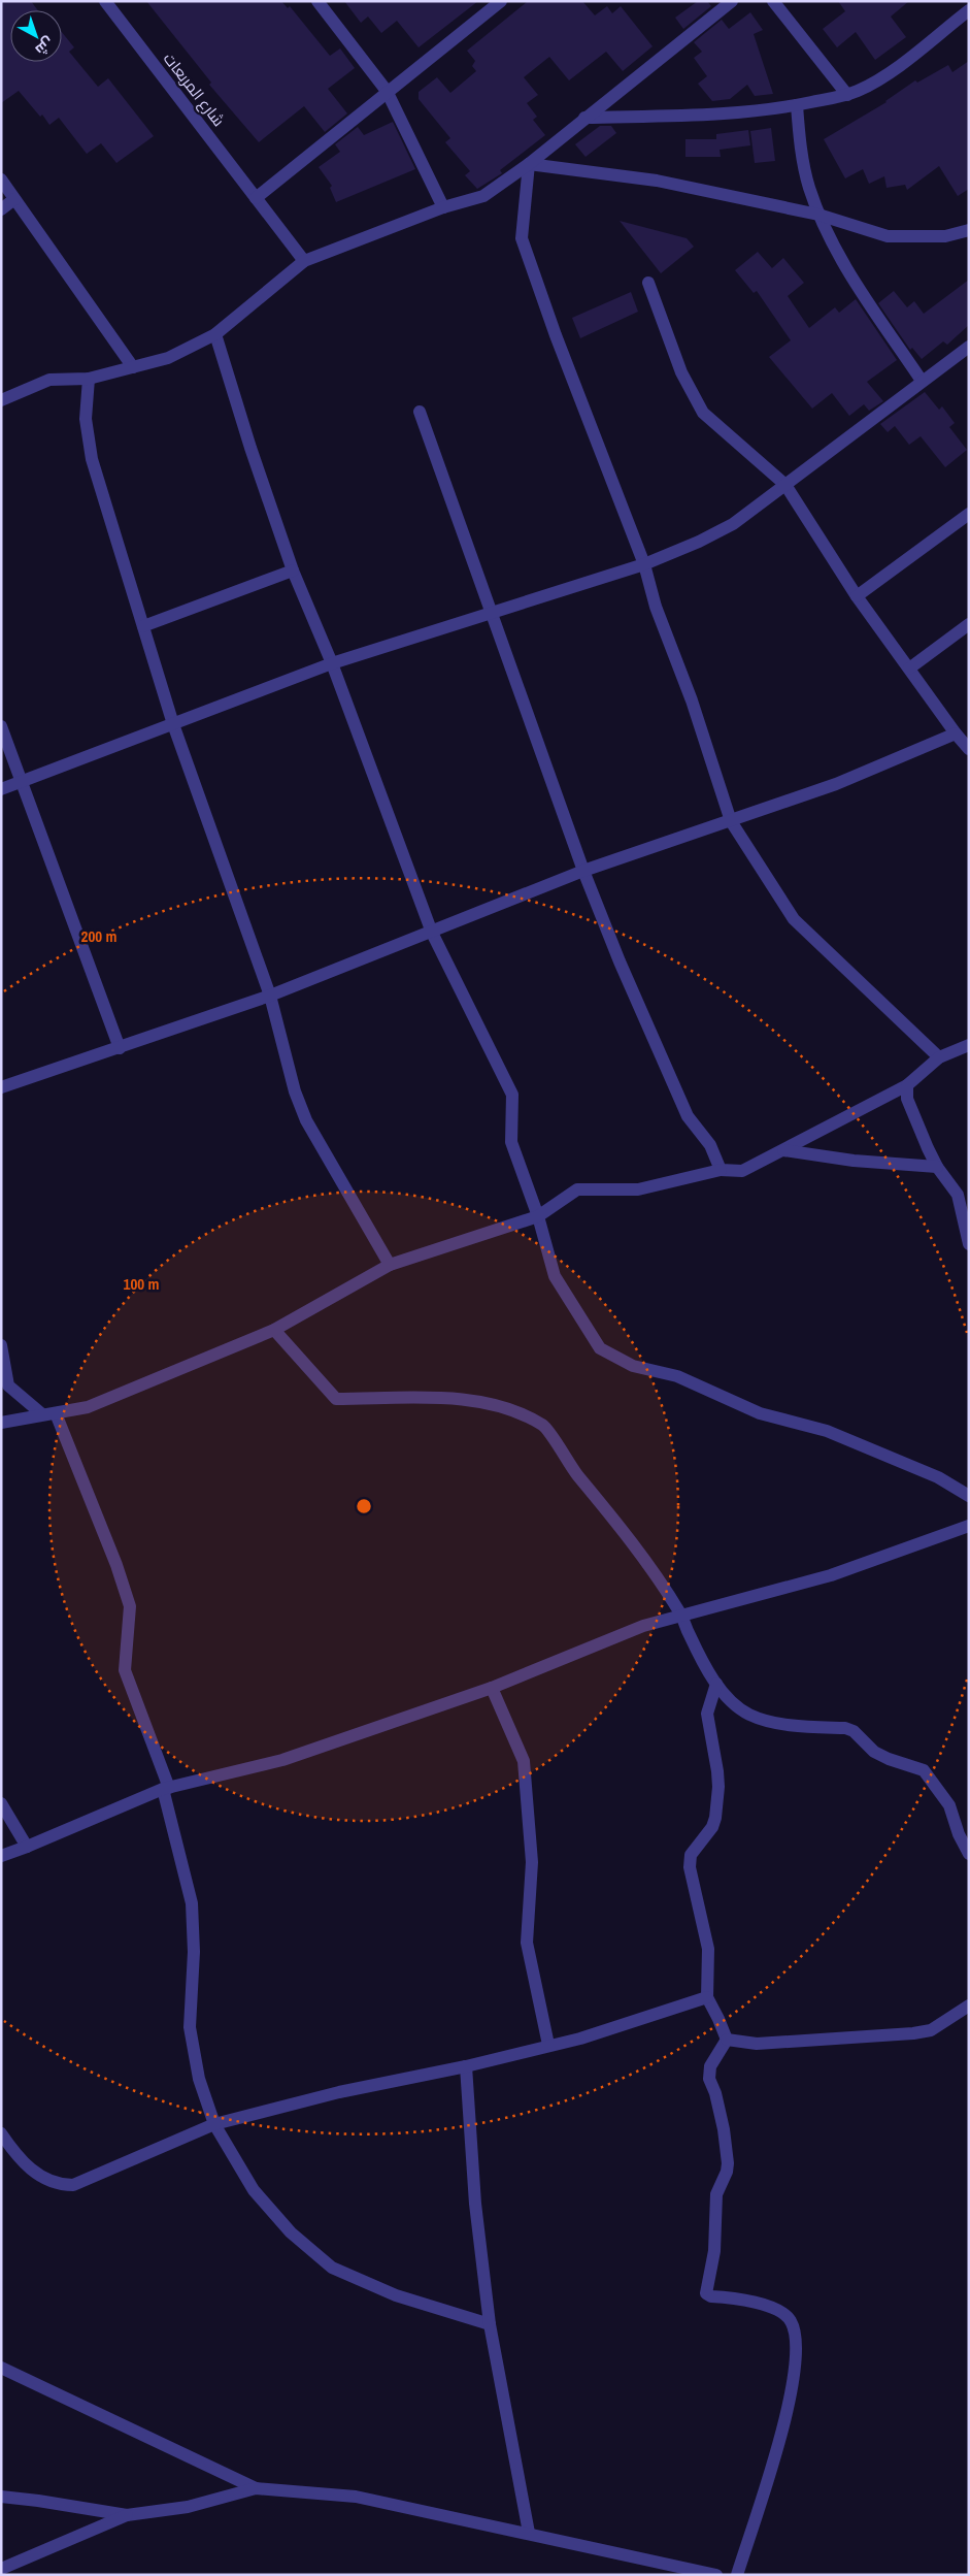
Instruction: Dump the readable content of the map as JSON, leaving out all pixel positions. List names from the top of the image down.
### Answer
{
  "streets": {
    "street": ["شارع المربعات"]
  },
  "north": "bottom right",
  "rings": ["200 m", "100 m"]
}
